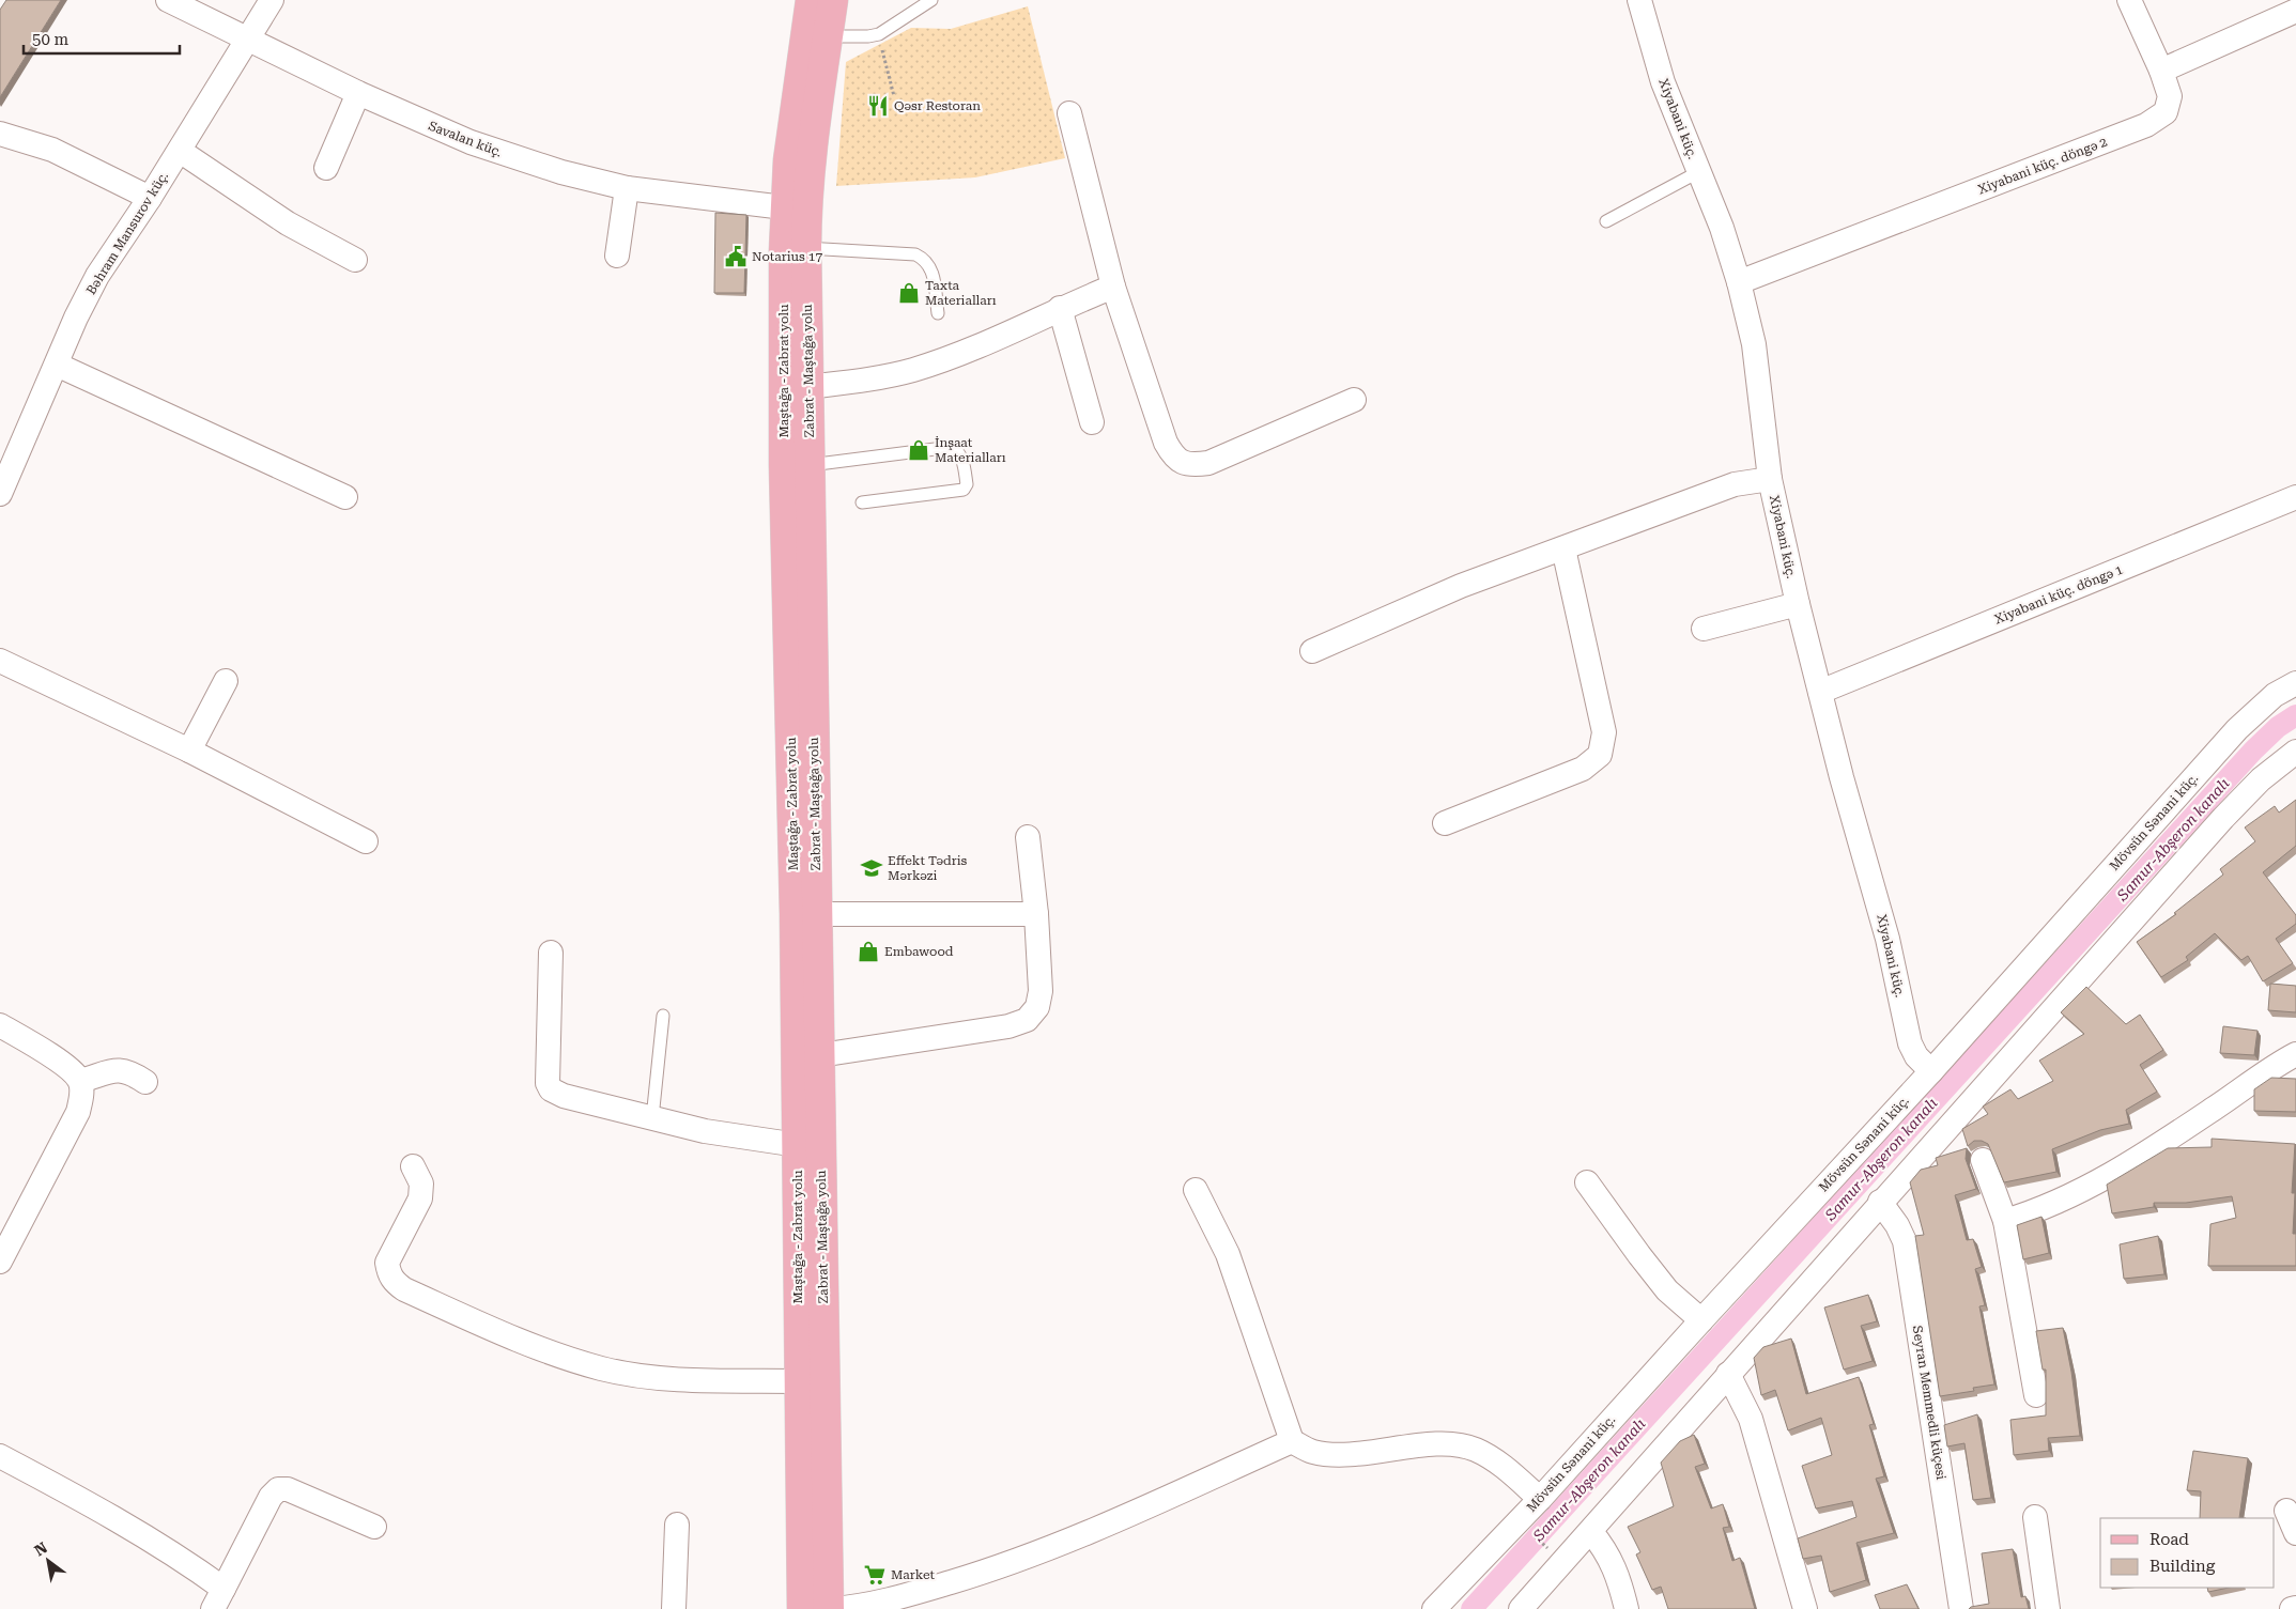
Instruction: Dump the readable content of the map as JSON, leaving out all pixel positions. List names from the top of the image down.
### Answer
{
  "streets": {
    "main road": ["Maştağa - Zabrat yolu", "Zabrat - Maştağa yolu"],
    "street": [
      "Xiyabani küç.",
      "Savalan küç.",
      "Xiyabani küç. döngə 2",
      "Bəhram Mansurov küç.",
      "Xiyabani küç. döngə 1",
      "Mövsün Sənani küç.",
      "Seyran Memmedli küçesi"
    ]
  },
  "crossings": [
    ["Xiyabani küç.", "Xiyabani küç. döngə 2"],
    ["Xiyabani küç.", "Xiyabani küç. döngə 1"],
    ["Xiyabani küç.", "Mövsün Sənani küç."],
    ["Savalan küç.", "Bəhram Mansurov küç."],
    ["Savalan küç.", "Maştağa - Zabrat yolu"]
  ],
  "water": ["Samur-Abşeron kanalı"],
  "places": {
    "restaurant": ["Qəsr Restoran"],
    "public building": ["Notarius 17"],
    "shop": ["Taxta Materialları", "İnşaat Materialları", "Embawood"],
    "school or university": ["Effekt Tədris Mərkəzi"],
    "supermarket": ["Market"]
  },
  "legend": ["Road", "Building"],
  "scale_bar": "50 m",
  "north": "top left"
}
